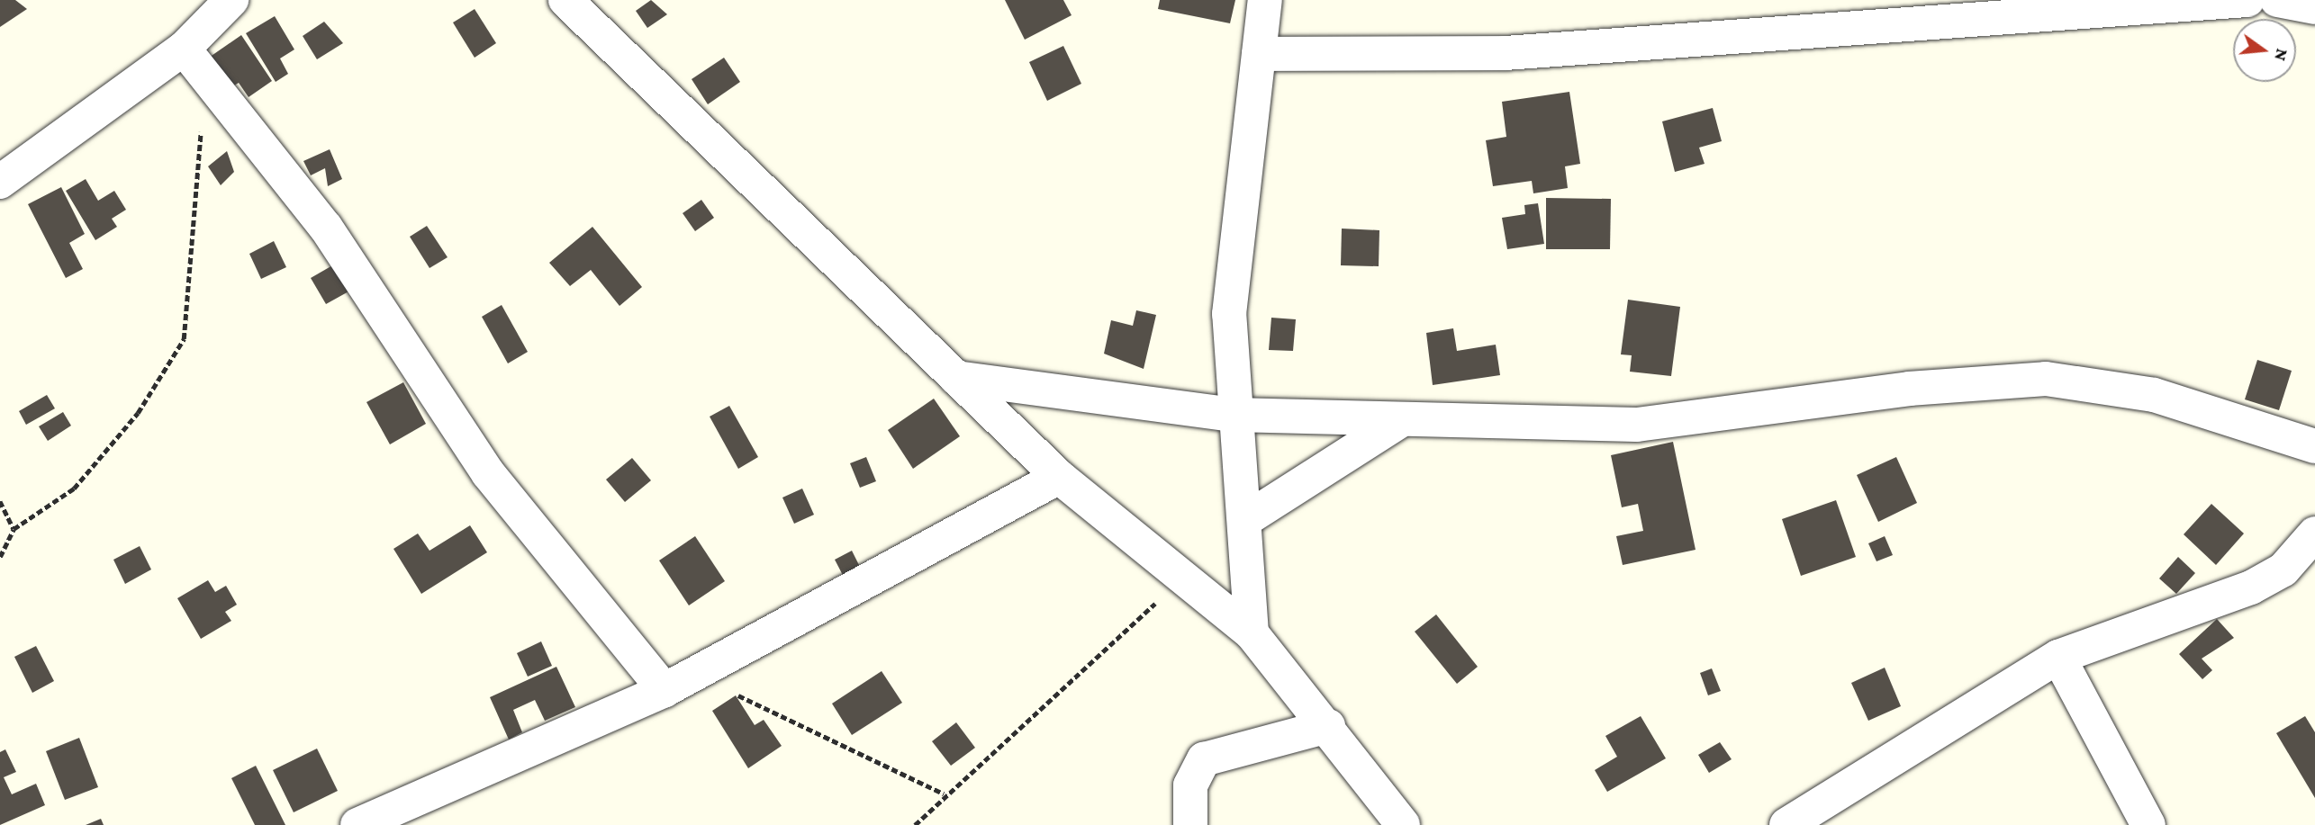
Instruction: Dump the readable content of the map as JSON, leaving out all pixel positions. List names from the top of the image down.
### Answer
{
  "north": "right"
}
